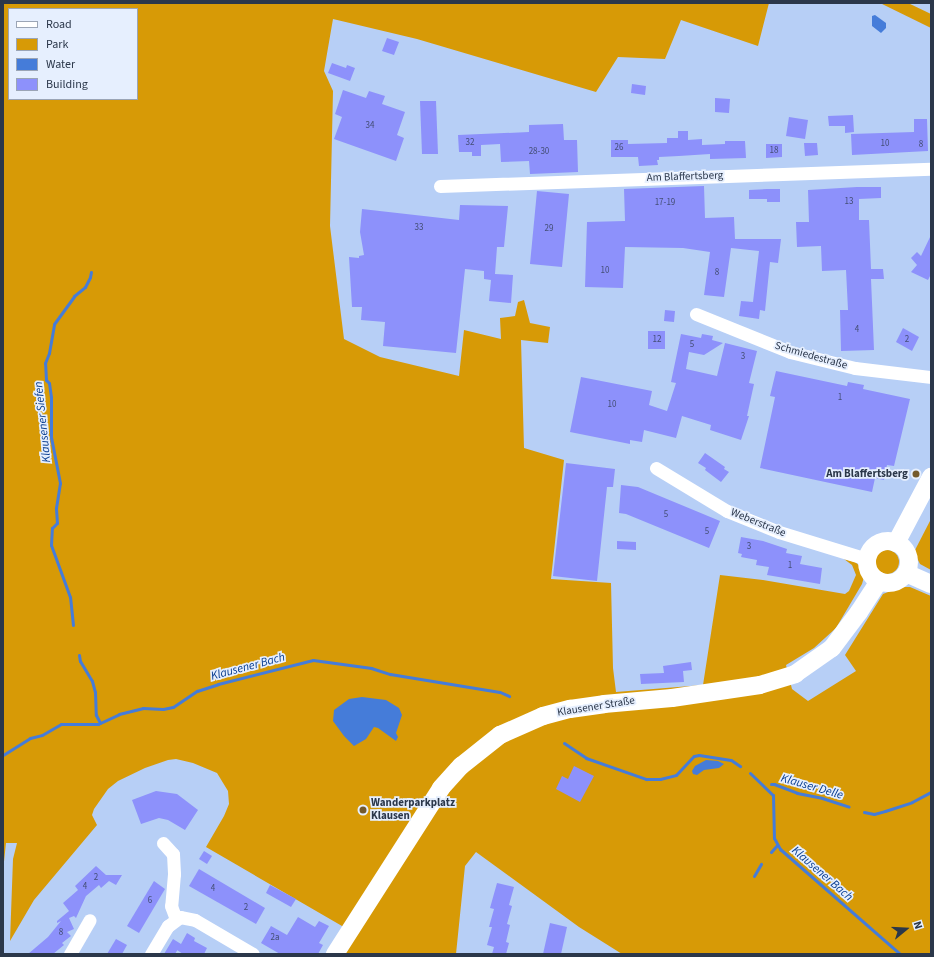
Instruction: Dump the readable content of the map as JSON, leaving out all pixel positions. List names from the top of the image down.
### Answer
{
  "streets": {
    "main road": ["Klausener Straße"],
    "street": ["Am Blaffertsberg", "Schmiedestraße", "Weberstraße"]
  },
  "crossings": [
    ["Weberstraße", "Klausener Straße"]
  ],
  "water": ["Klausener Siefen", "Klausener Bach", "Klauser Delle"],
  "places": ["Am Blaffertsberg", "Wanderparkplatz Klausen"],
  "house_numbers": [
    "34",
    "32",
    "10",
    "8",
    "26",
    "18",
    "28-30",
    "13",
    "17-19",
    "33",
    "29",
    "10",
    "8",
    "4",
    "12",
    "2",
    "5",
    "3",
    "1",
    "10",
    "5",
    "5",
    "3",
    "1",
    "2",
    "4",
    "4",
    "6",
    "2",
    "8",
    "2a"
  ],
  "legend": [
    "Road",
    "Park",
    "Water",
    "Building"
  ],
  "north": "right"
}
